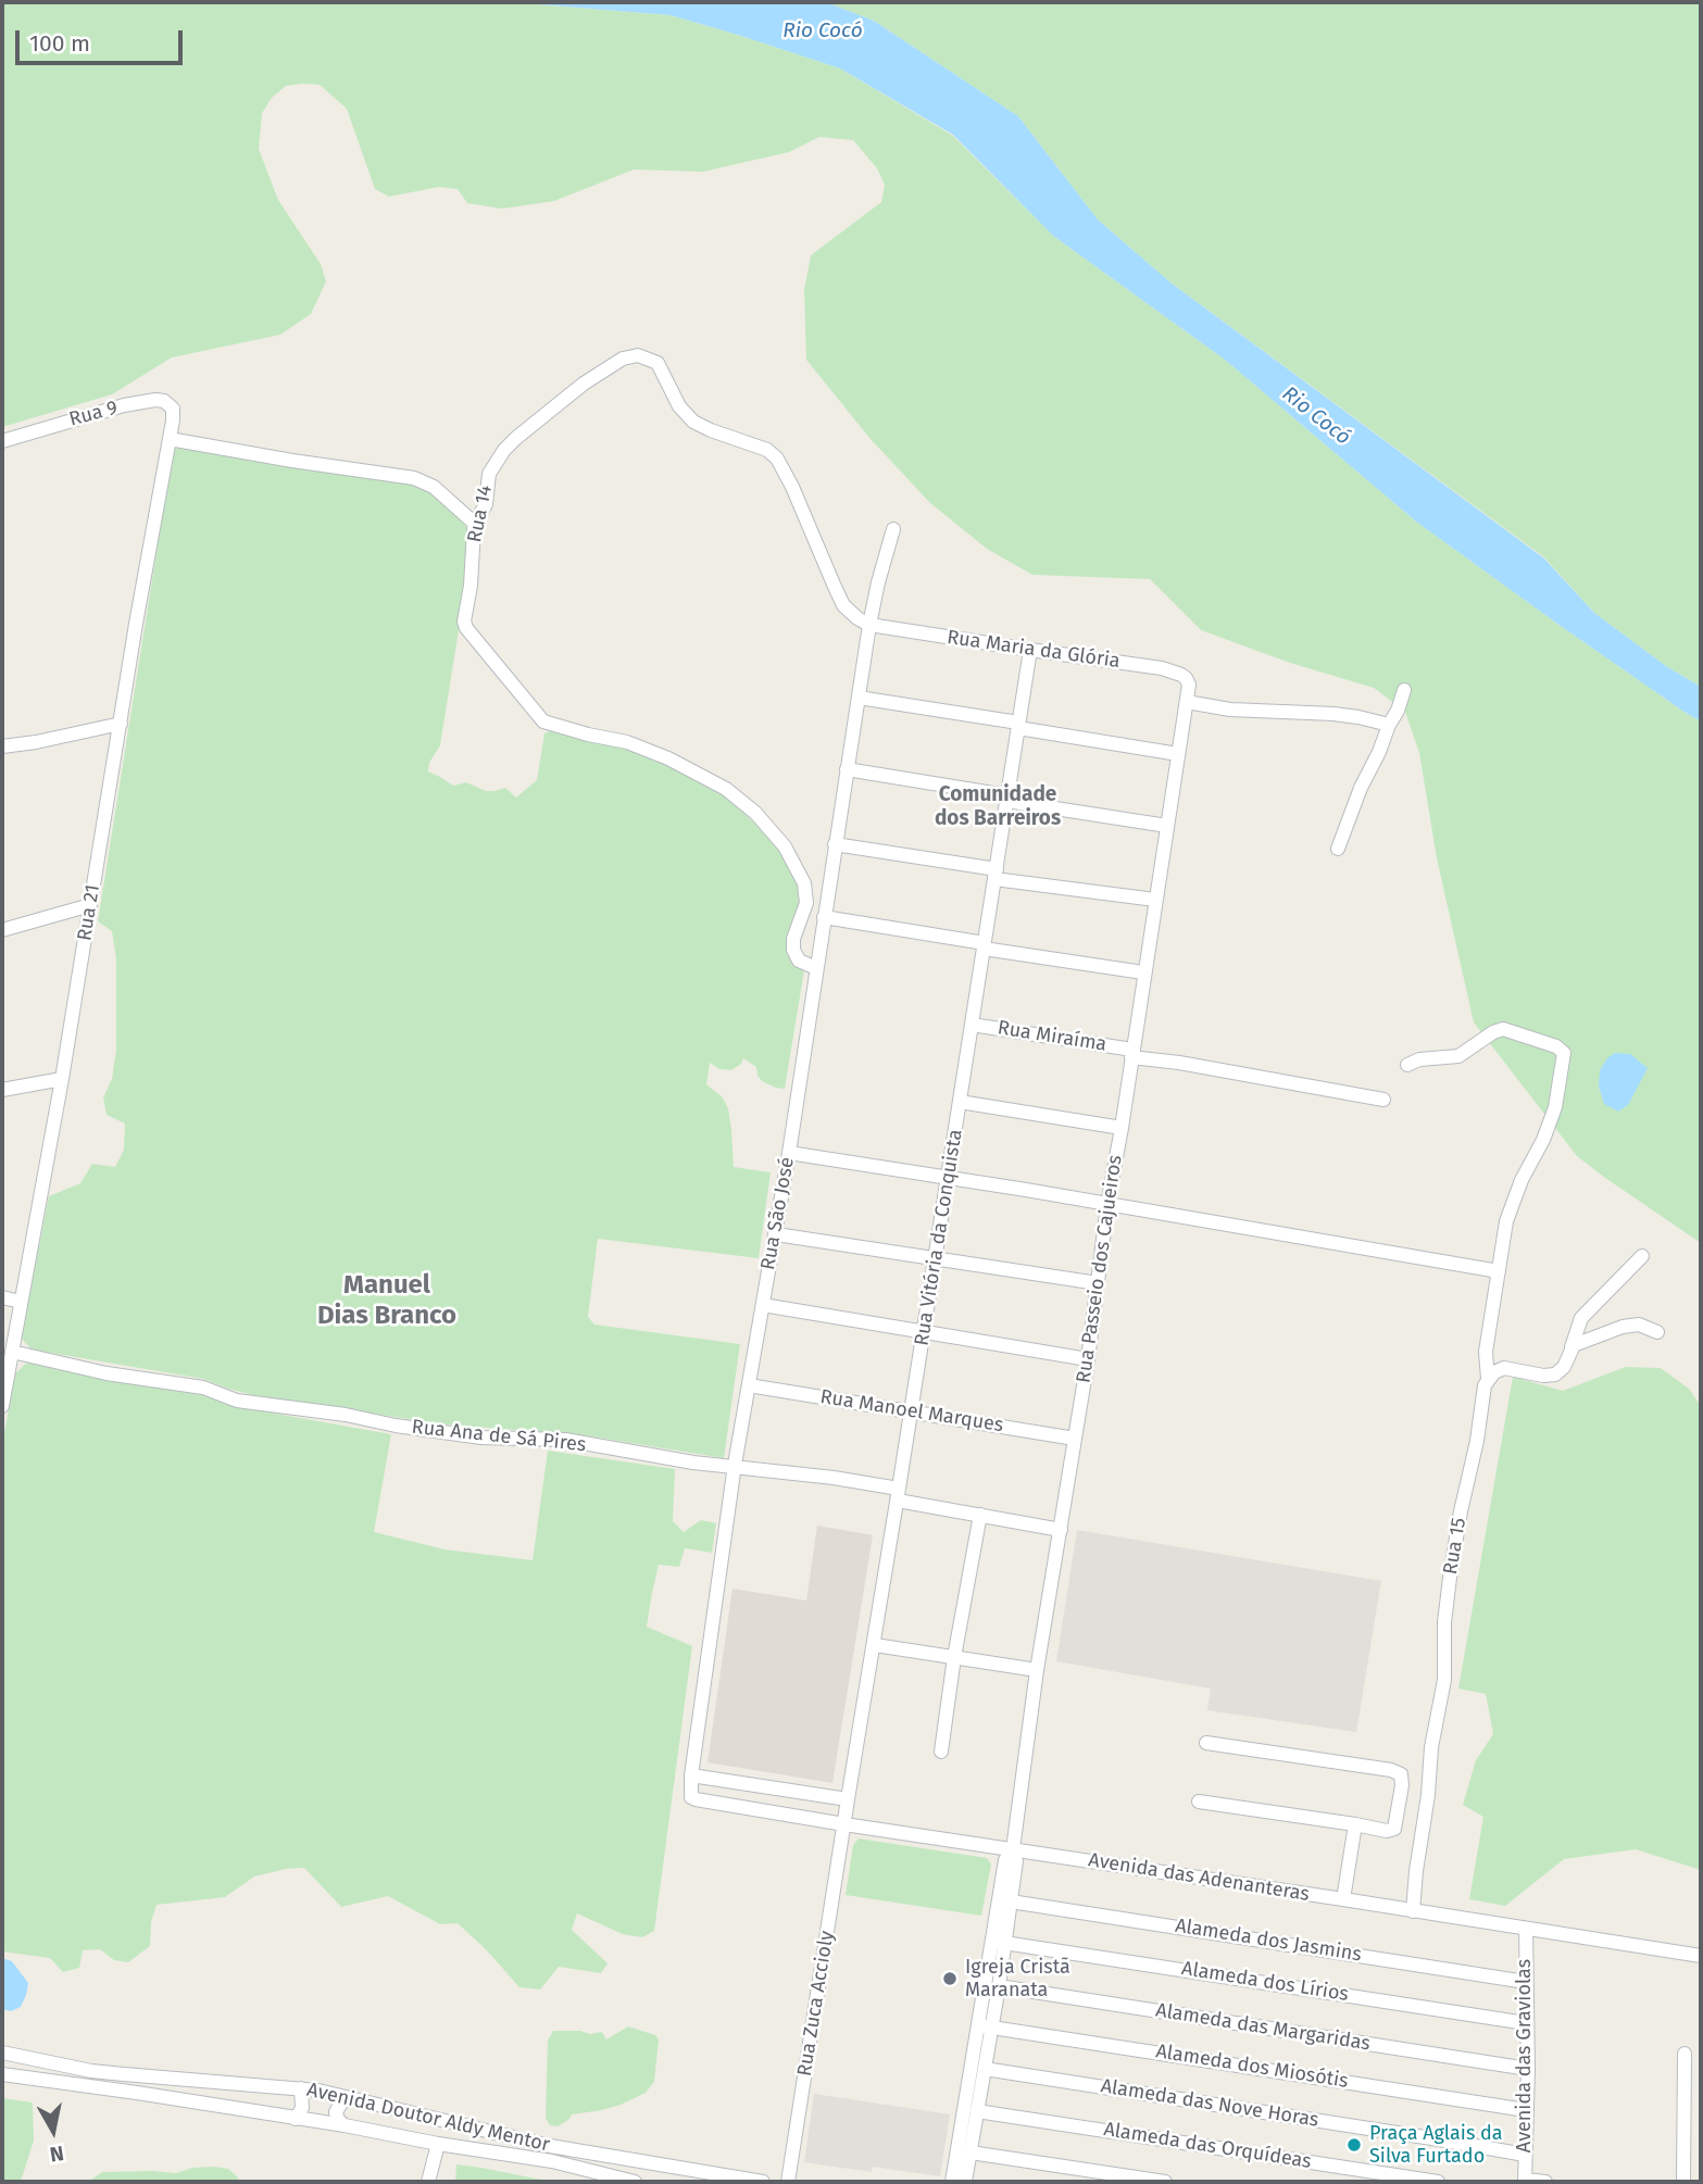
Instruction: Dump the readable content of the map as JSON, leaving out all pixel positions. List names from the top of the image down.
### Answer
{
  "streets": {
    "street": [
      "Rua 9",
      "Rua 14",
      "Rua Maria da Glória",
      "Rua 21",
      "Rua Miraíma",
      "Rua São José",
      "Rua Vitória da Conquista",
      "Rua Passeio dos Cajueiros",
      "Rua Manoel Marques",
      "Rua Ana de Sá Pires",
      "Rua 15",
      "Avenida das Adenanteras",
      "Alameda dos Jasmins",
      "Alameda dos Lírios",
      "Rua Zuca Accioly",
      "Alameda das Margaridas",
      "Avenida das Graviolas",
      "Alameda dos Miosótis",
      "Alameda das Nove Horas",
      "Avenida Doutor Aldy Mentor",
      "Alameda das Orquídeas"
    ]
  },
  "crossings": [
    ["Rua 9", "Rua 21"],
    ["Rua 14", "Rua Maria da Glória"],
    ["Rua 14", "Rua São José"],
    ["Rua Maria da Glória", "Rua São José"],
    ["Rua Maria da Glória", "Rua Vitória da Conquista"],
    ["Rua Maria da Glória", "Rua Passeio dos Cajueiros"],
    ["Rua 21", "Rua Ana de Sá Pires"],
    ["Rua Miraíma", "Rua Vitória da Conquista"],
    ["Rua Miraíma", "Rua Passeio dos Cajueiros"],
    ["Rua São José", "Rua Manoel Marques"],
    ["Rua São José", "Rua Ana de Sá Pires"],
    ["Rua São José", "Avenida das Adenanteras"],
    ["Rua Vitória da Conquista", "Rua Manoel Marques"],
    ["Rua Vitória da Conquista", "Rua Ana de Sá Pires"],
    ["Rua Vitória da Conquista", "Avenida das Adenanteras"],
    ["Rua Vitória da Conquista", "Rua Zuca Accioly"],
    ["Rua Passeio dos Cajueiros", "Rua Manoel Marques"],
    ["Rua Passeio dos Cajueiros", "Rua Ana de Sá Pires"],
    ["Rua Passeio dos Cajueiros", "Avenida das Adenanteras"],
    ["Rua 15", "Avenida das Adenanteras"],
    ["Avenida das Adenanteras", "Rua Zuca Accioly"],
    ["Avenida das Adenanteras", "Avenida das Graviolas"],
    ["Alameda dos Jasmins", "Avenida das Graviolas"],
    ["Alameda dos Lírios", "Avenida das Graviolas"],
    ["Alameda das Margaridas", "Avenida das Graviolas"],
    ["Avenida das Graviolas", "Alameda dos Miosótis"],
    ["Avenida das Graviolas", "Alameda das Nove Horas"]
  ],
  "districts": ["Comunidade dos Barreiros", "Manuel Dias Branco"],
  "water": ["Rio Cocó"],
  "places": ["Igreja Cristã Maranata", "Praça Aglais da Silva Furtado"],
  "scale_bar": "100 m",
  "north": "bottom"
}
